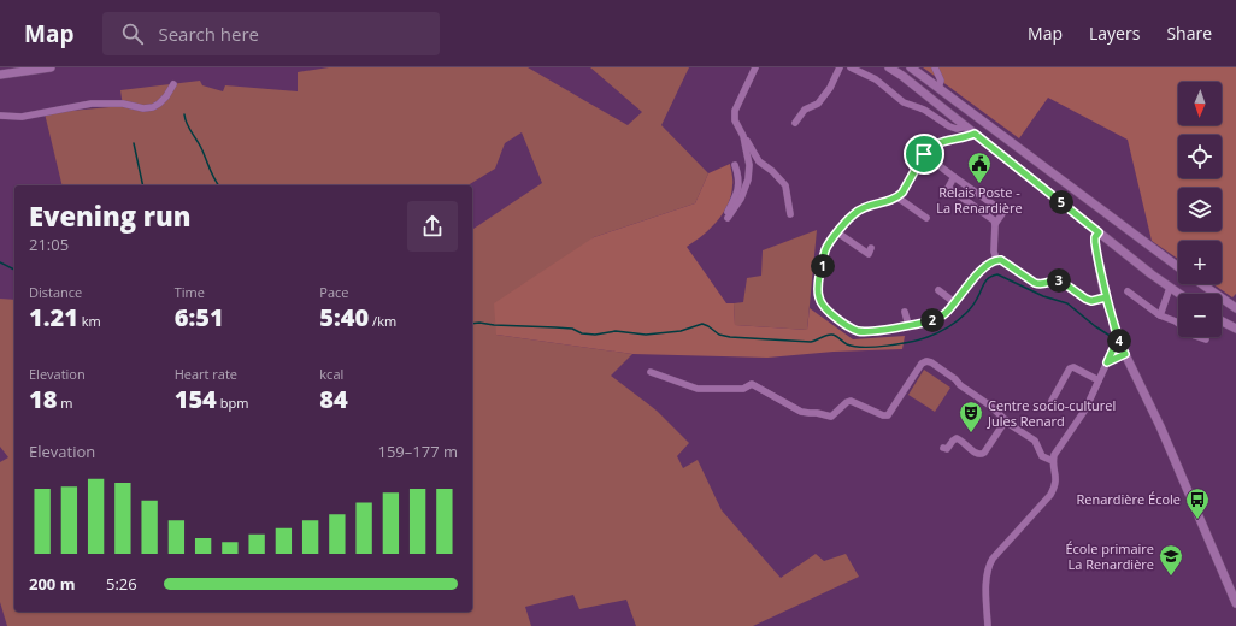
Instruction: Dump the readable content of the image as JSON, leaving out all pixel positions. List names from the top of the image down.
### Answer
{
  "places": {
    "public building": ["Relais Poste - La Renardière"],
    "theatre": ["Centre socio-culturel Jules Renard"],
    "bus stop": ["Renardière École"],
    "school or university": ["École primaire La Renardière"]
  },
  "north": "bottom",
  "page": {
    "header": "Map",
    "search": "Search here",
    "nav": ["Map", "Layers", "Share"],
    "map_buttons": ["+", "−"],
    "heading": ["Evening run", "21:05"],
    "pins": [
      "5",
      "1",
      "3",
      "2",
      "4"
    ],
    "stats": [
      ["Distance", "1.21 km"],
      ["Time", "6:51"],
      ["Pace", "5:40 /km"],
      ["Elevation", "18 m"],
      ["Heart rate", "154 bpm"],
      ["kcal", "84"]
    ],
    "chart": ["Elevation", "159–177 m"],
    "list": [
      {
        "name": "200 m",
        "note": "5:26"
      }
    ]
  }
}
